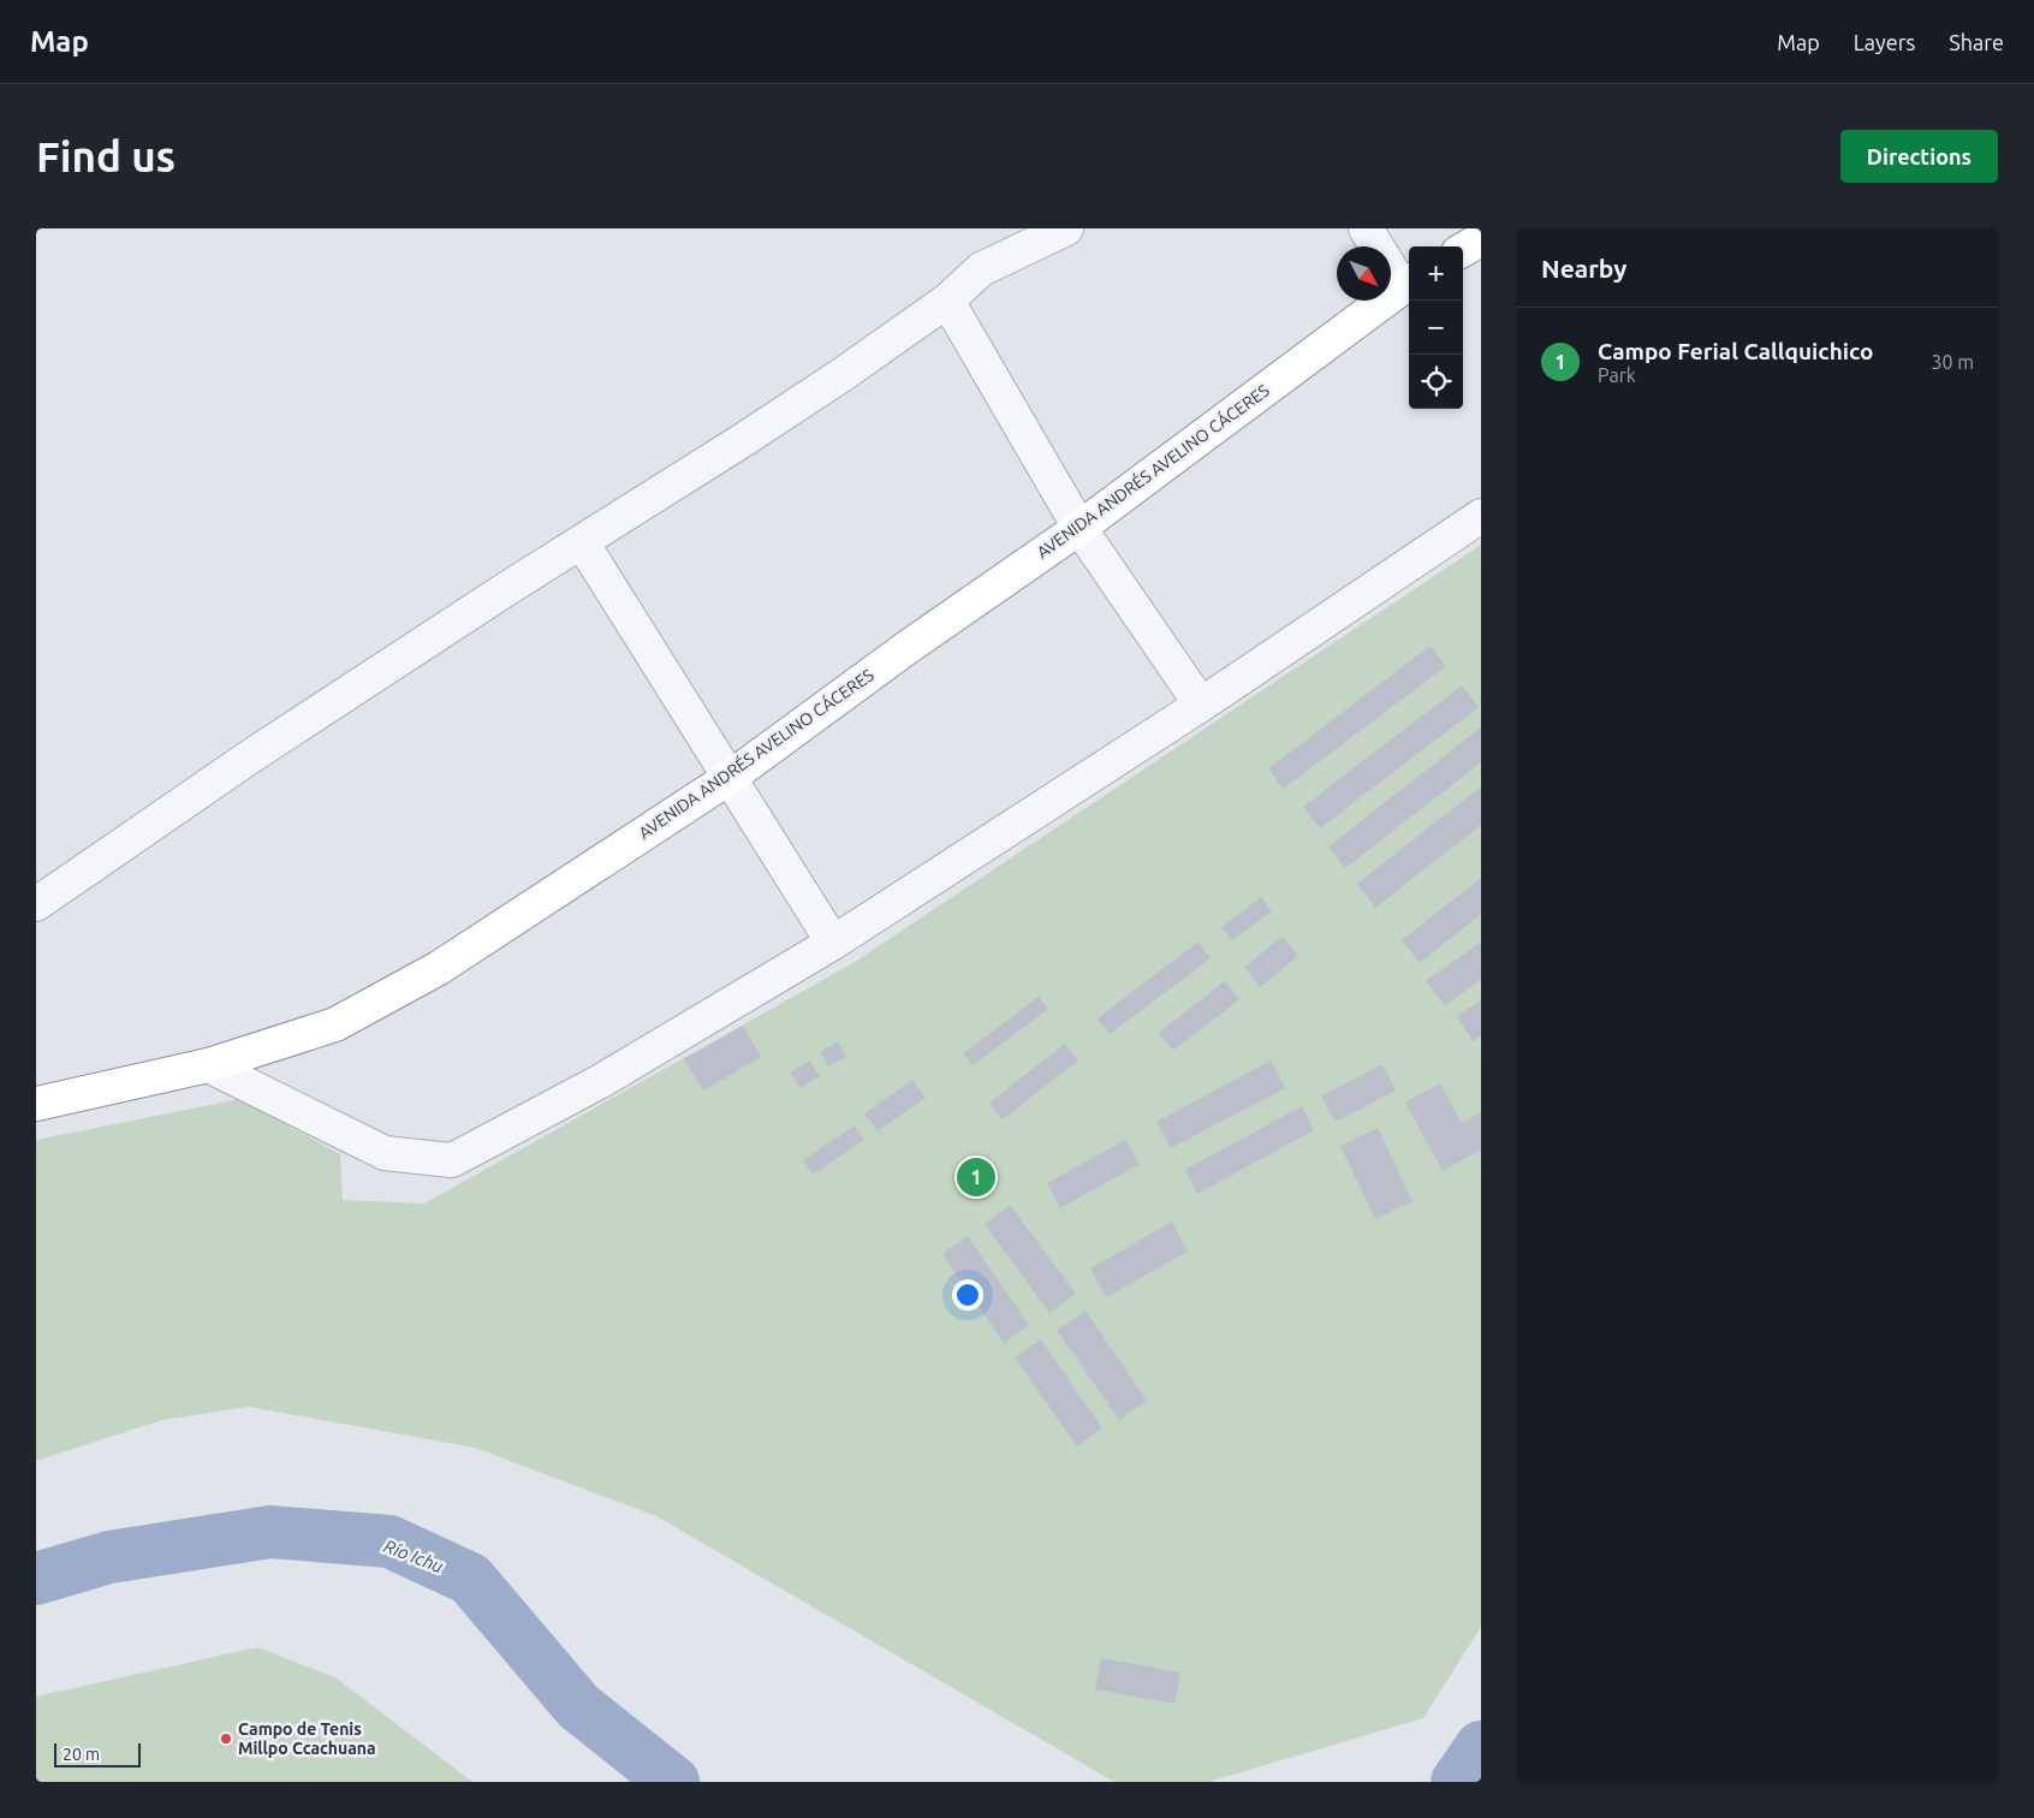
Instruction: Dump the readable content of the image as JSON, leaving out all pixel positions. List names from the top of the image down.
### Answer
{
  "streets": {
    "highway": ["AVENIDA ANDRÉS AVELINO CÁCERES"]
  },
  "water": ["Río Ichu"],
  "places": ["Campo de Tenis Millpo Ccachuana"],
  "scale_bar": "20 m",
  "north": "bottom right",
  "page": {
    "header": "Map",
    "nav": ["Map", "Layers", "Share"],
    "buttons": "Directions",
    "title": "Find us",
    "heading": "Nearby",
    "map_buttons": ["+", "−"],
    "list": [
      {
        "mark": "1",
        "name": "Campo Ferial Callquichico",
        "note": "Park",
        "value": "30 m"
      }
    ],
    "pins": "1",
    "scale": "20 m"
  }
}
